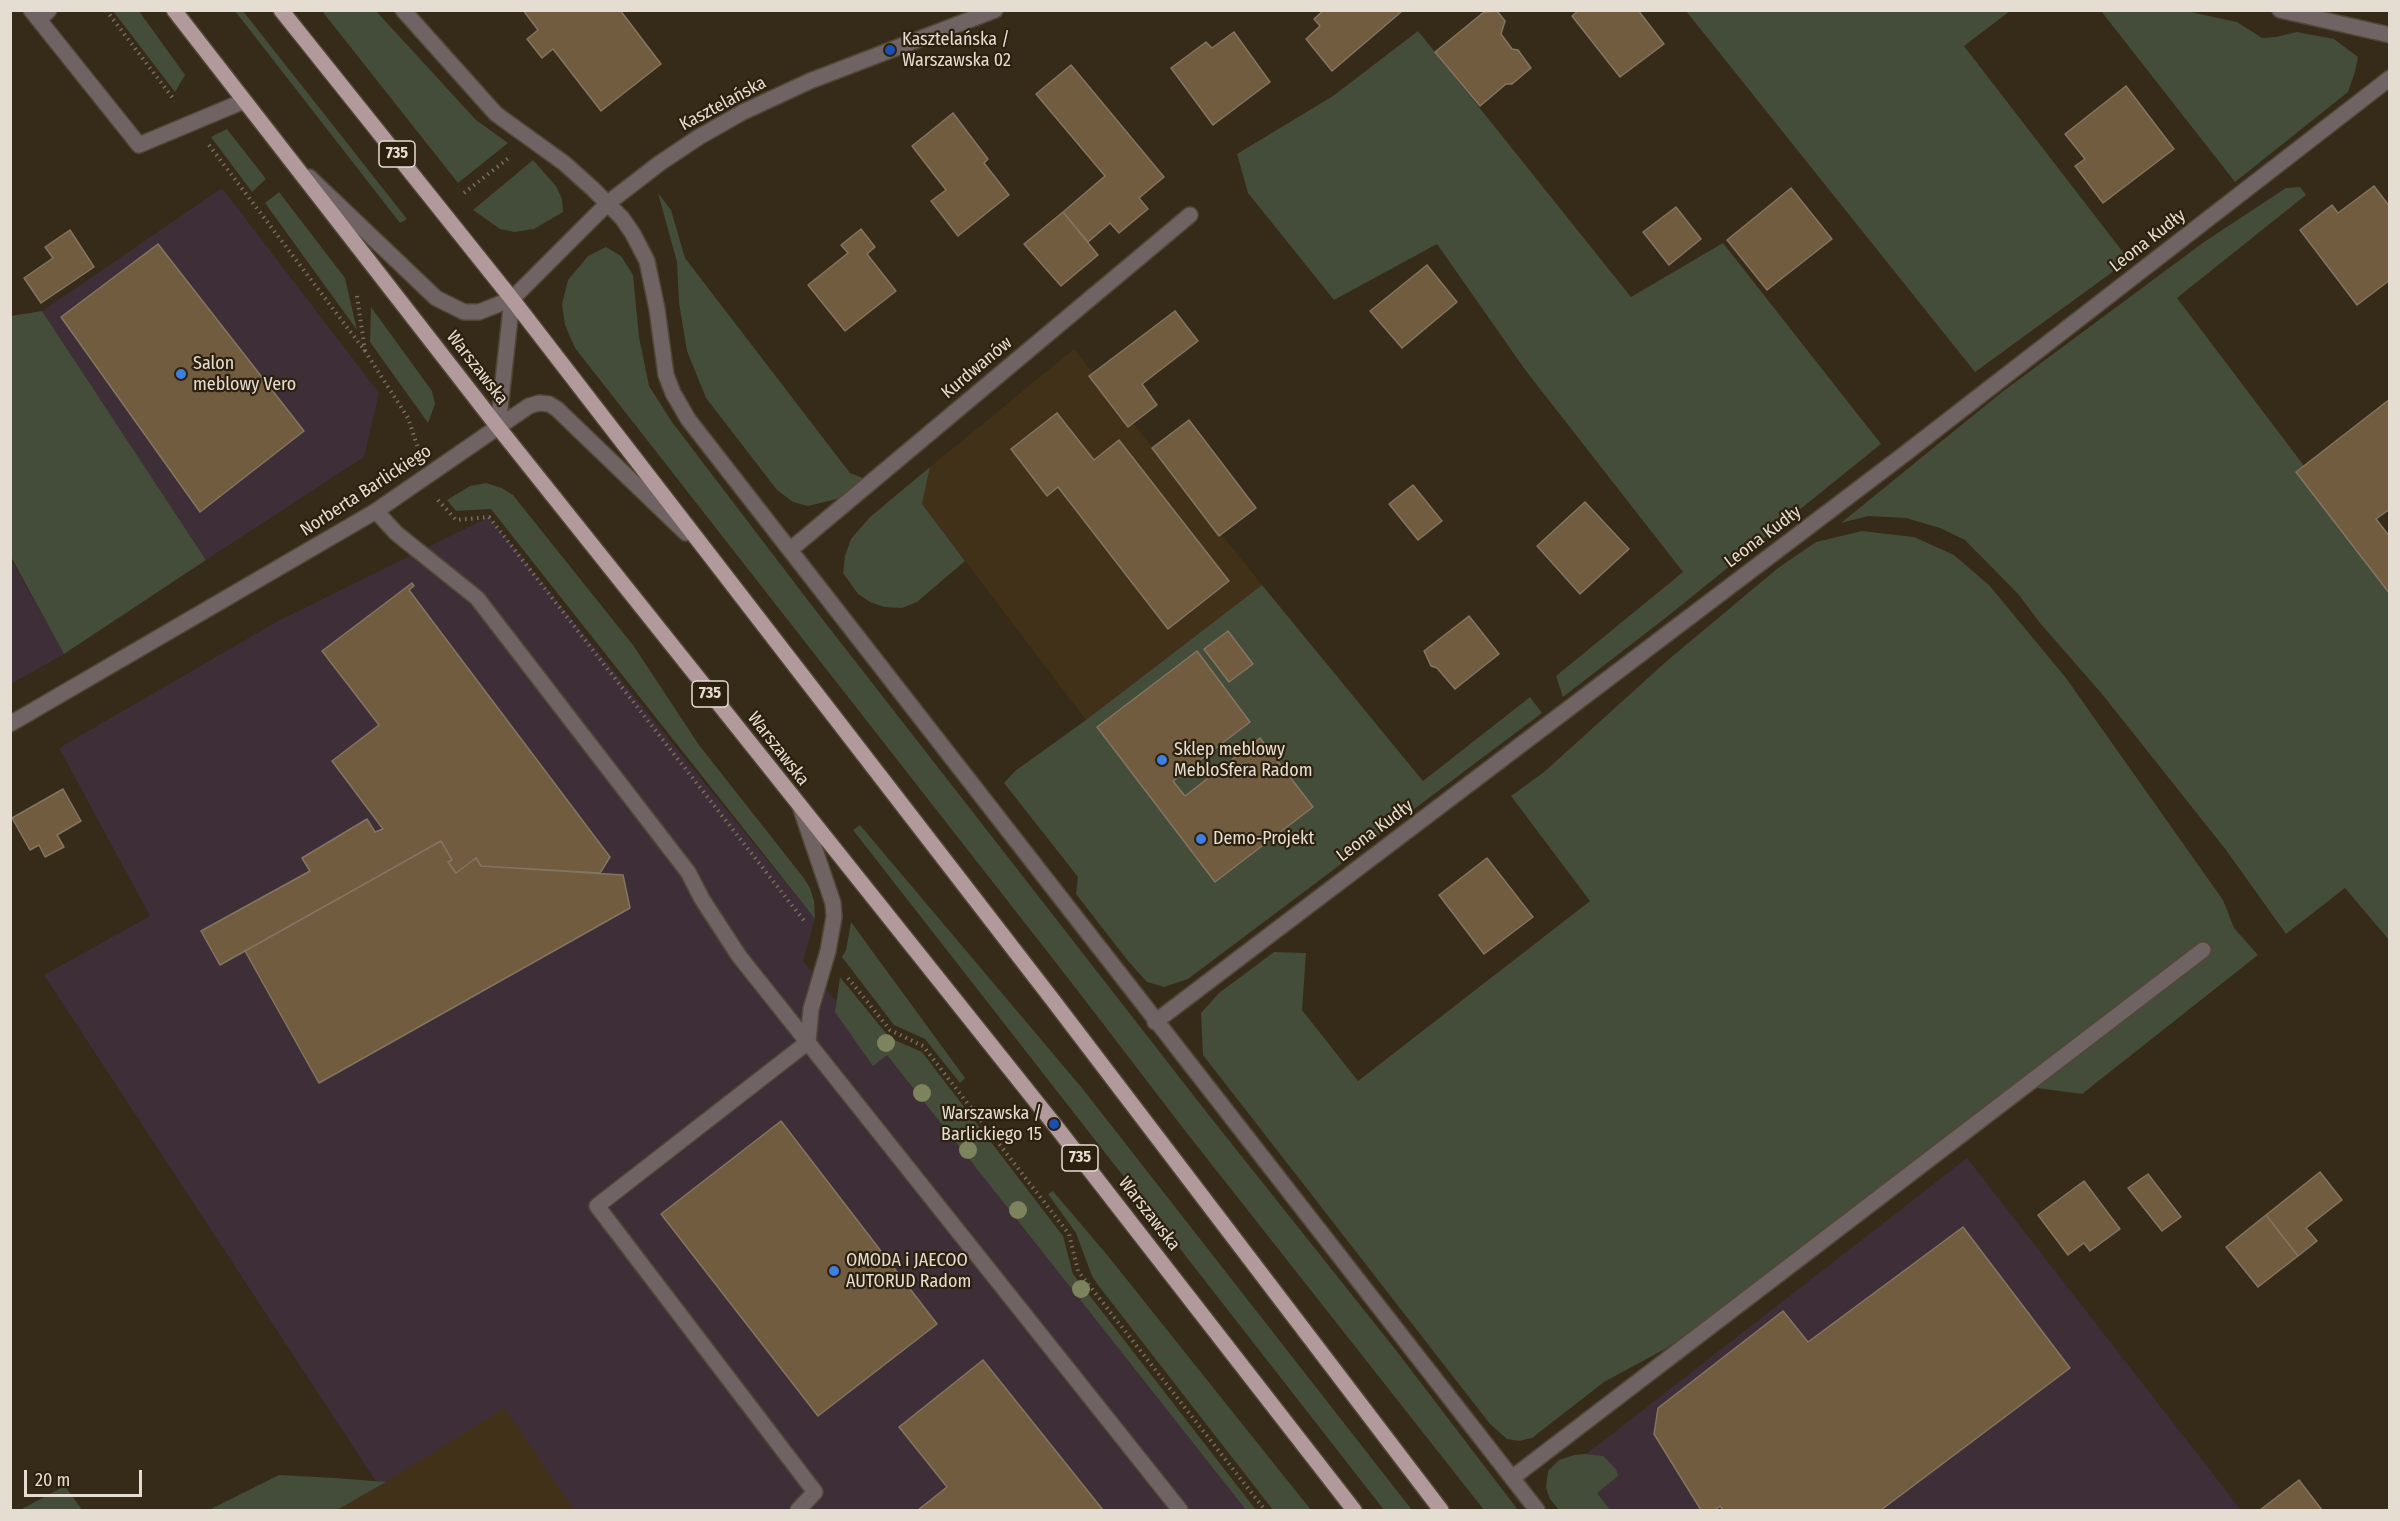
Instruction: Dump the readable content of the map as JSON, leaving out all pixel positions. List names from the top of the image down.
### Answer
{
  "streets": {
    "main road": ["735", "Warszawska"],
    "street": [
      "Kasztelańska",
      "Leona Kudły",
      "Kurdwanów",
      "Norberta Barlickiego"
    ]
  },
  "crossings": [
    ["Kasztelańska", "735"],
    ["Kasztelańska", "Warszawska"],
    ["735", "Norberta Barlickiego"],
    ["Warszawska", "Norberta Barlickiego"]
  ],
  "places": [
    "Kasztelańska / Warszawska 02",
    "Salon meblowy Vero",
    "Sklep meblowy MebloSfera Radom",
    "Demo-Projekt",
    "Warszawska / Barlickiego 15",
    "OMODA i JAECOO AUTORUD Radom"
  ],
  "scale_bar": "20 m"
}
